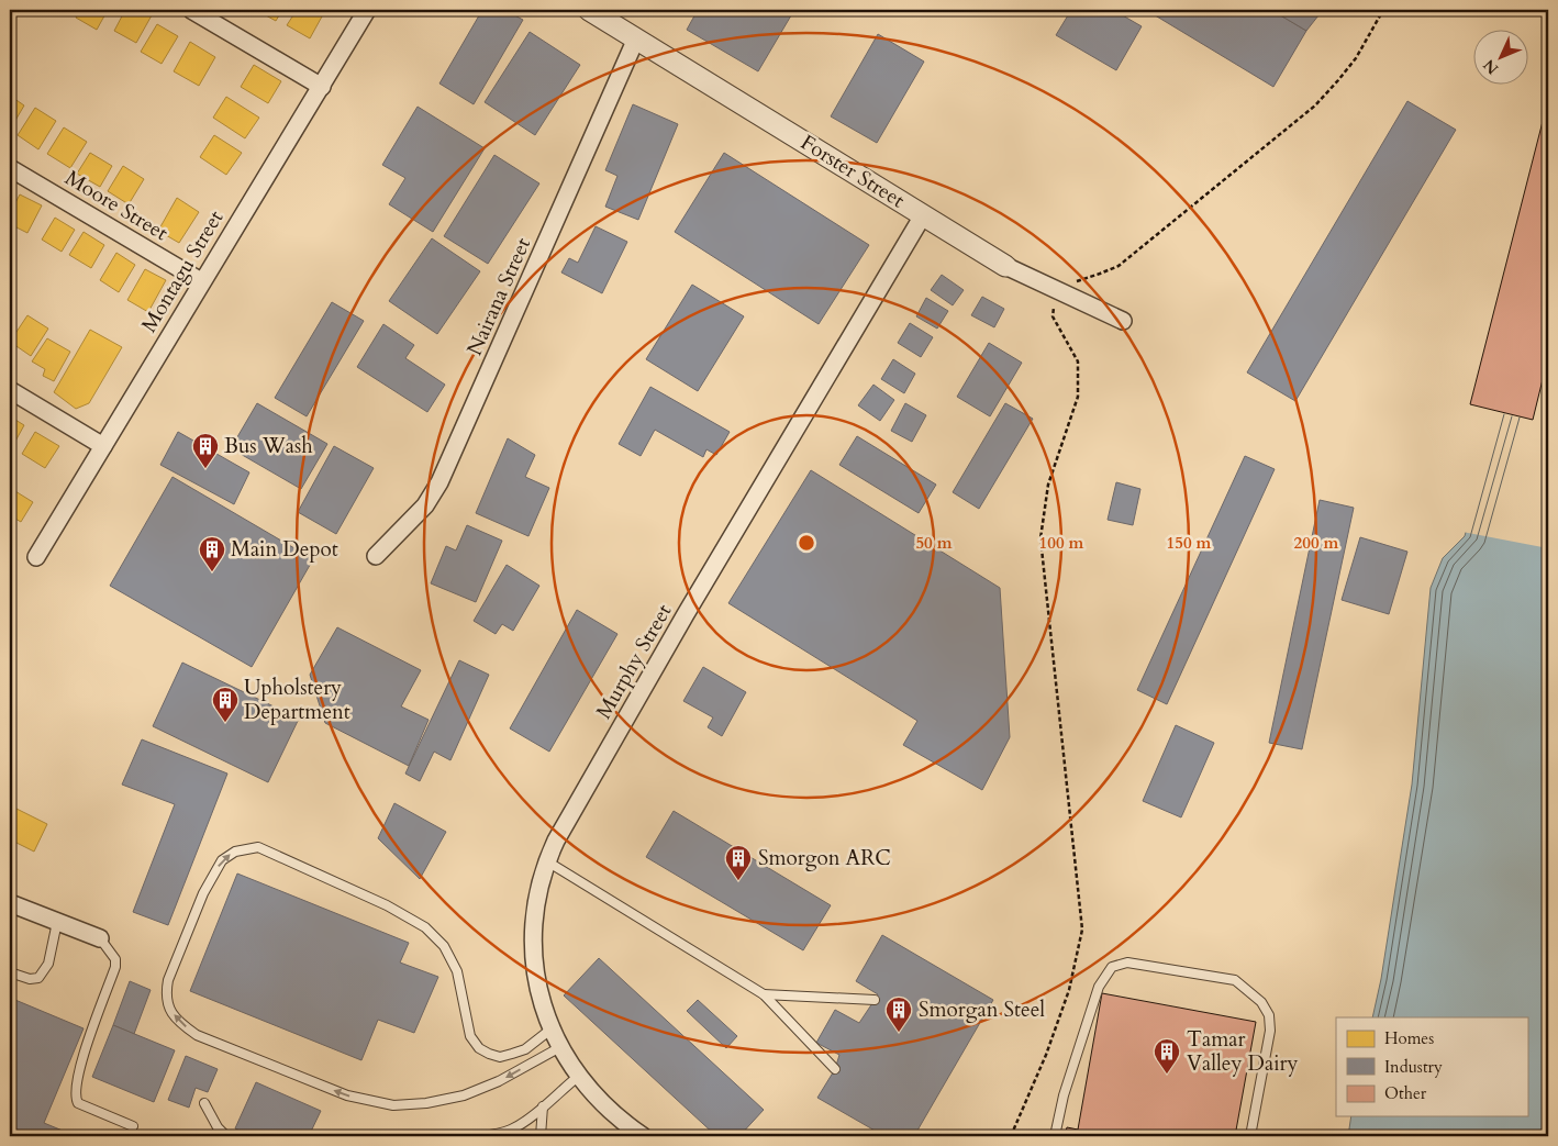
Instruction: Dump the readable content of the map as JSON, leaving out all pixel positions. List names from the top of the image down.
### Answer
{
  "streets": {
    "street": [
      "Forster Street",
      "Moore Street",
      "Montagu Street",
      "Nairana Street",
      "Murphy Street"
    ]
  },
  "crossings": [
    ["Forster Street", "Nairana Street"],
    ["Forster Street", "Murphy Street"],
    ["Moore Street", "Montagu Street"]
  ],
  "places": {
    "building": [
      "Bus Wash",
      "Main Depot",
      "Upholstery Department",
      "Smorgon ARC",
      "Smorgan Steel",
      "Tamar Valley Dairy"
    ]
  },
  "legend": ["Homes", "Industry", "Other"],
  "north": "bottom left",
  "rings": [
    "50 m",
    "100 m",
    "150 m",
    "200 m"
  ]
}
